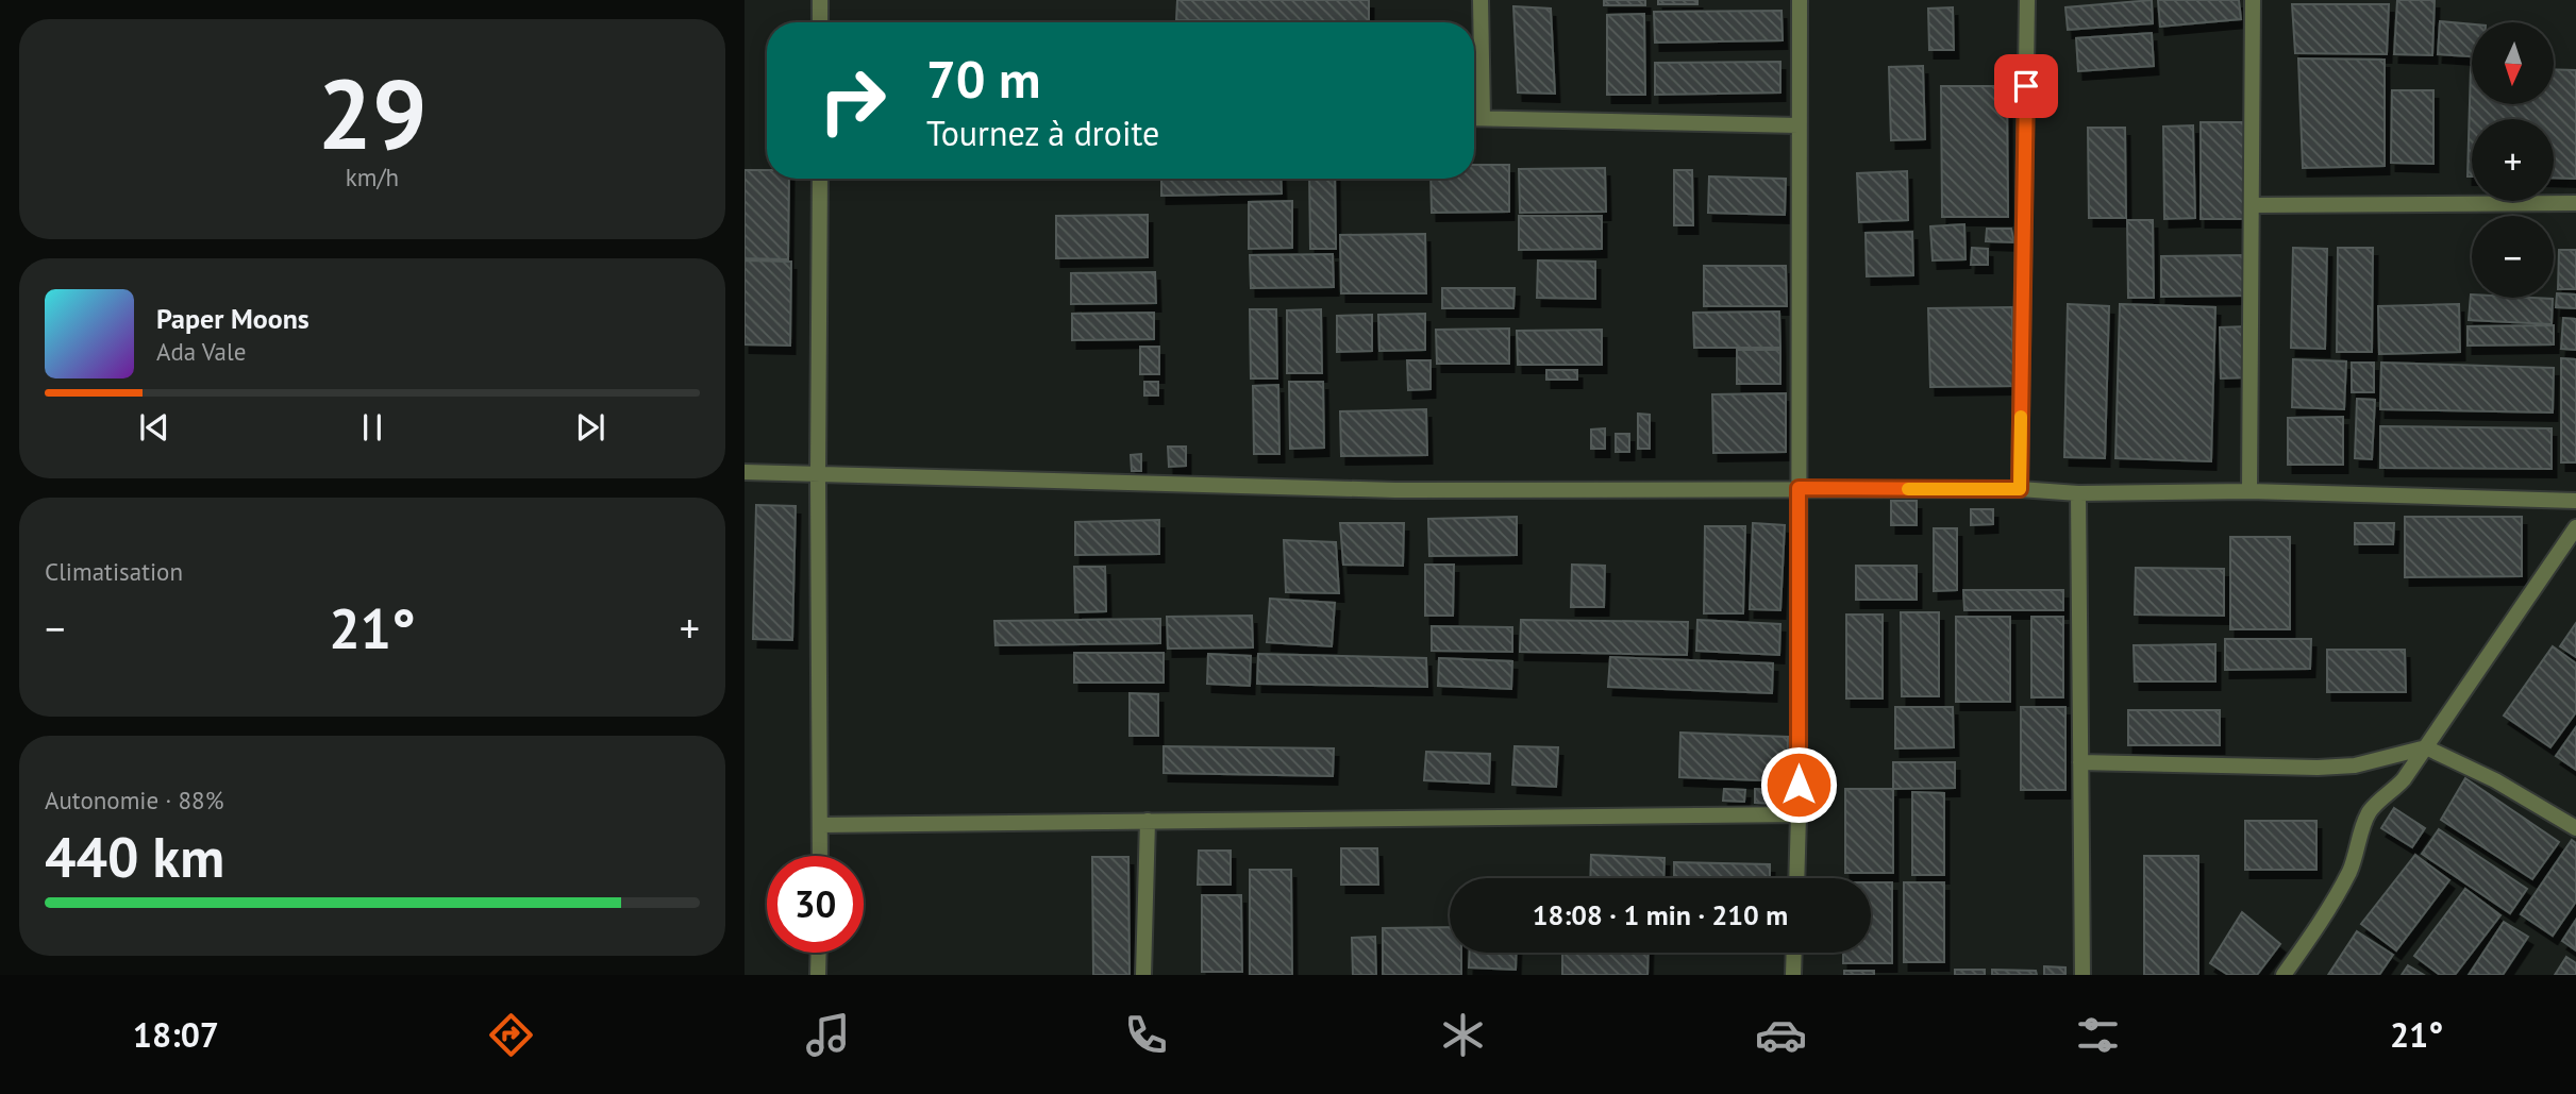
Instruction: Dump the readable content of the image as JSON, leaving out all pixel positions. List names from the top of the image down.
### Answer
{
  "north": "bottom",
  "page": {
    "tile": [
      ["29", "km/h"],
      "Climatisation",
      ["Autonomie · 88%", "440 km"]
    ],
    "map_buttons": ["+", "−"],
    "turn": ["70 m", "Tournez à droite"],
    "song": ["Paper Moons", "Ada Vale"],
    "heat": ["−", "21°", "+"],
    "limit": "30",
    "trip": "18:08 · 1 min · 210 m",
    "tabs": ["18:07", "21°"]
  }
}
